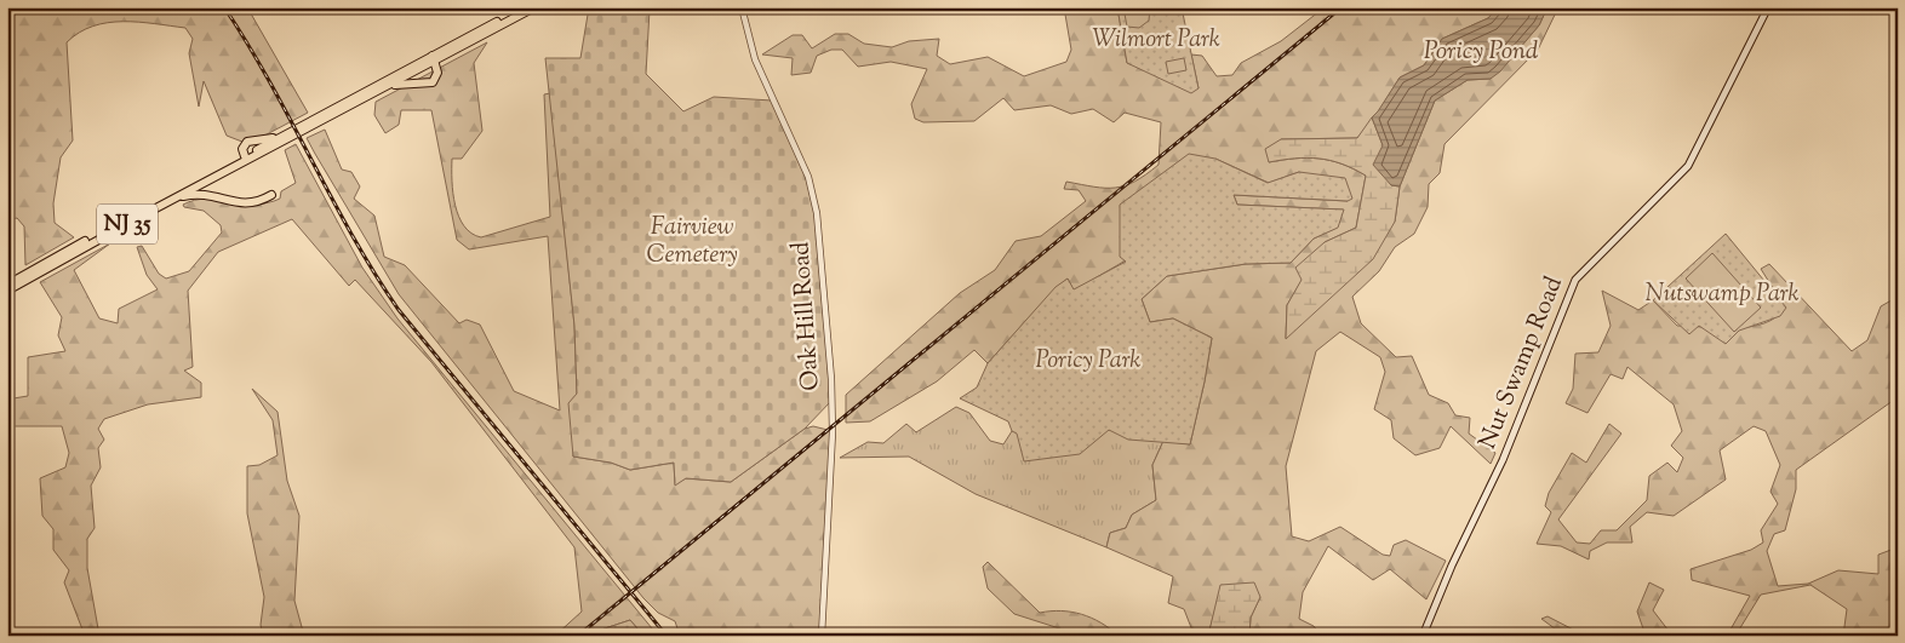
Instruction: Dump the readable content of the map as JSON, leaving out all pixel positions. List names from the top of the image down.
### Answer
{
  "streets": {
    "highway": ["NJ 35"],
    "main road": ["Nut Swamp Road"],
    "street": ["Oak Hill Road"]
  },
  "water": ["Poricy Pond"],
  "parks": [
    "Wilmort Park",
    "Fairview Cemetery",
    "Nutswamp Park",
    "Poricy Park"
  ]
}
